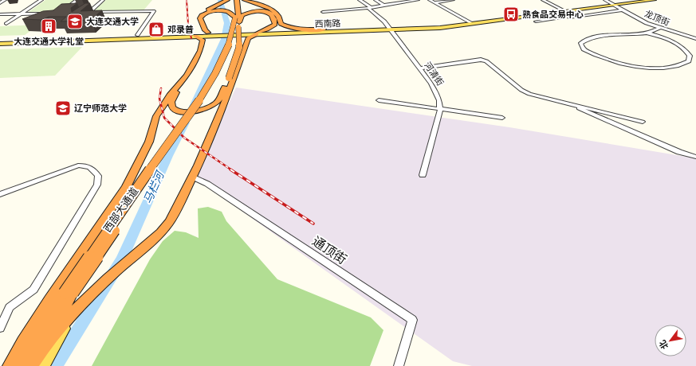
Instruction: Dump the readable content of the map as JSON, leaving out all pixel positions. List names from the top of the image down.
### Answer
{
  "streets": {
    "highway": ["西部大通道"],
    "main road": ["西南路"],
    "street": ["龙顶街", "河清街", "通顶街"]
  },
  "crossings": [
    ["龙顶街", "西南路"],
    ["西南路", "河清街"],
    ["西南路", "西部大通道"]
  ],
  "water": ["马栏河"],
  "places": {
    "bus stop": ["熟食品交易中心"],
    "school or university": ["大连交通大学", "辽宁师范大学"],
    "building": ["大连交通大学礼堂"],
    "shop": ["邓录普"]
  },
  "north": "bottom left"
}
